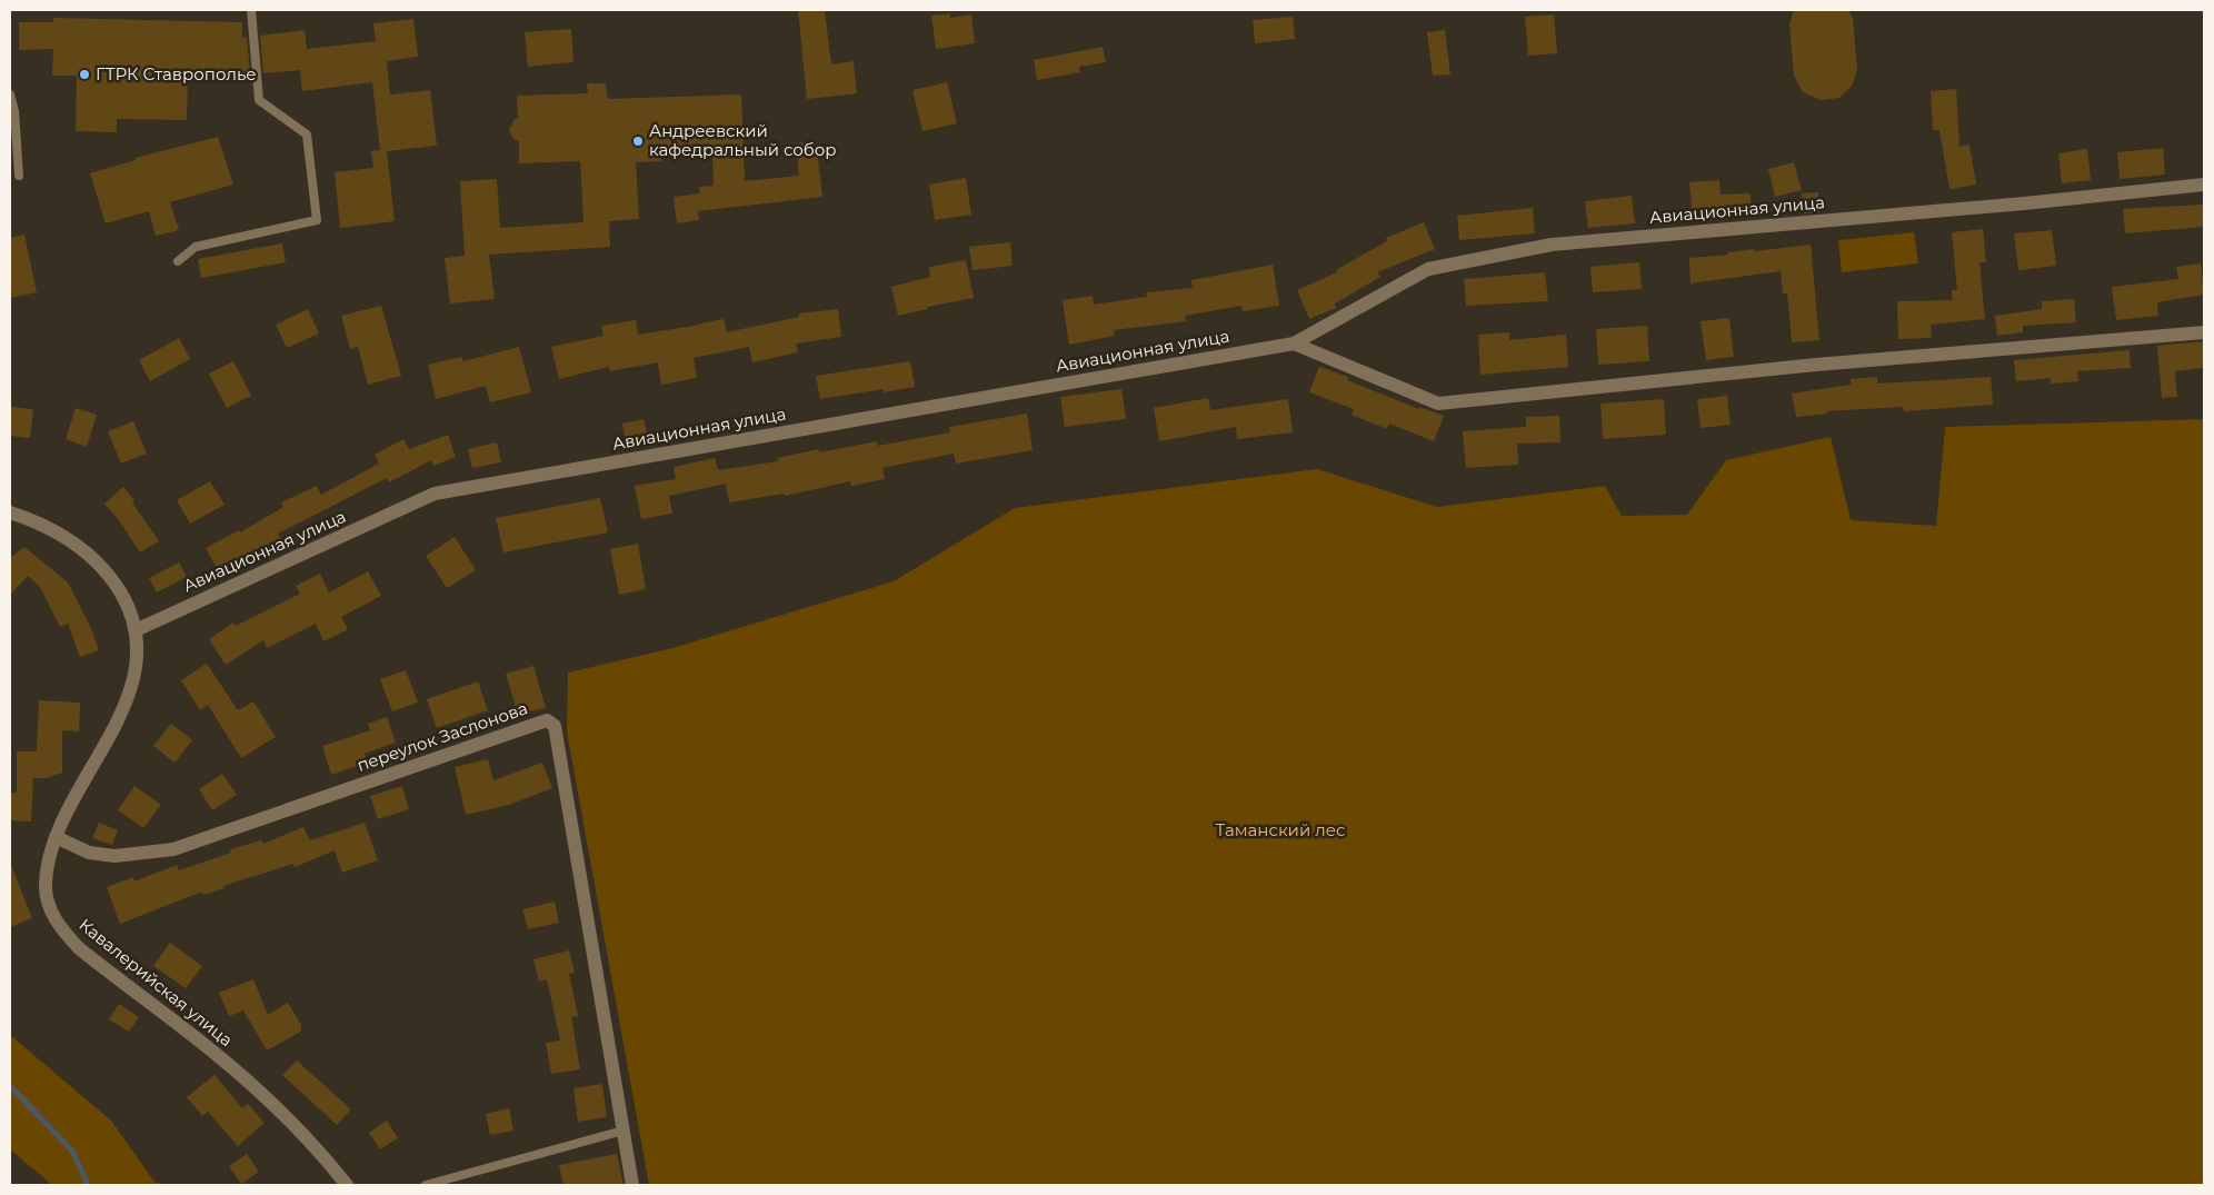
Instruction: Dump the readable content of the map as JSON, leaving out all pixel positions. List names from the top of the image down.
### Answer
{
  "streets": {
    "street": ["Авиационная улица", "переулок Заслонова", "Кавалерийская улица"]
  },
  "crossings": [
    ["Авиационная улица", "Кавалерийская улица"],
    ["переулок Заслонова", "Кавалерийская улица"]
  ],
  "parks": ["Таманский лес"],
  "places": ["ГТРК Ставрополье", "Андреевский кафедральный собор"]
}
